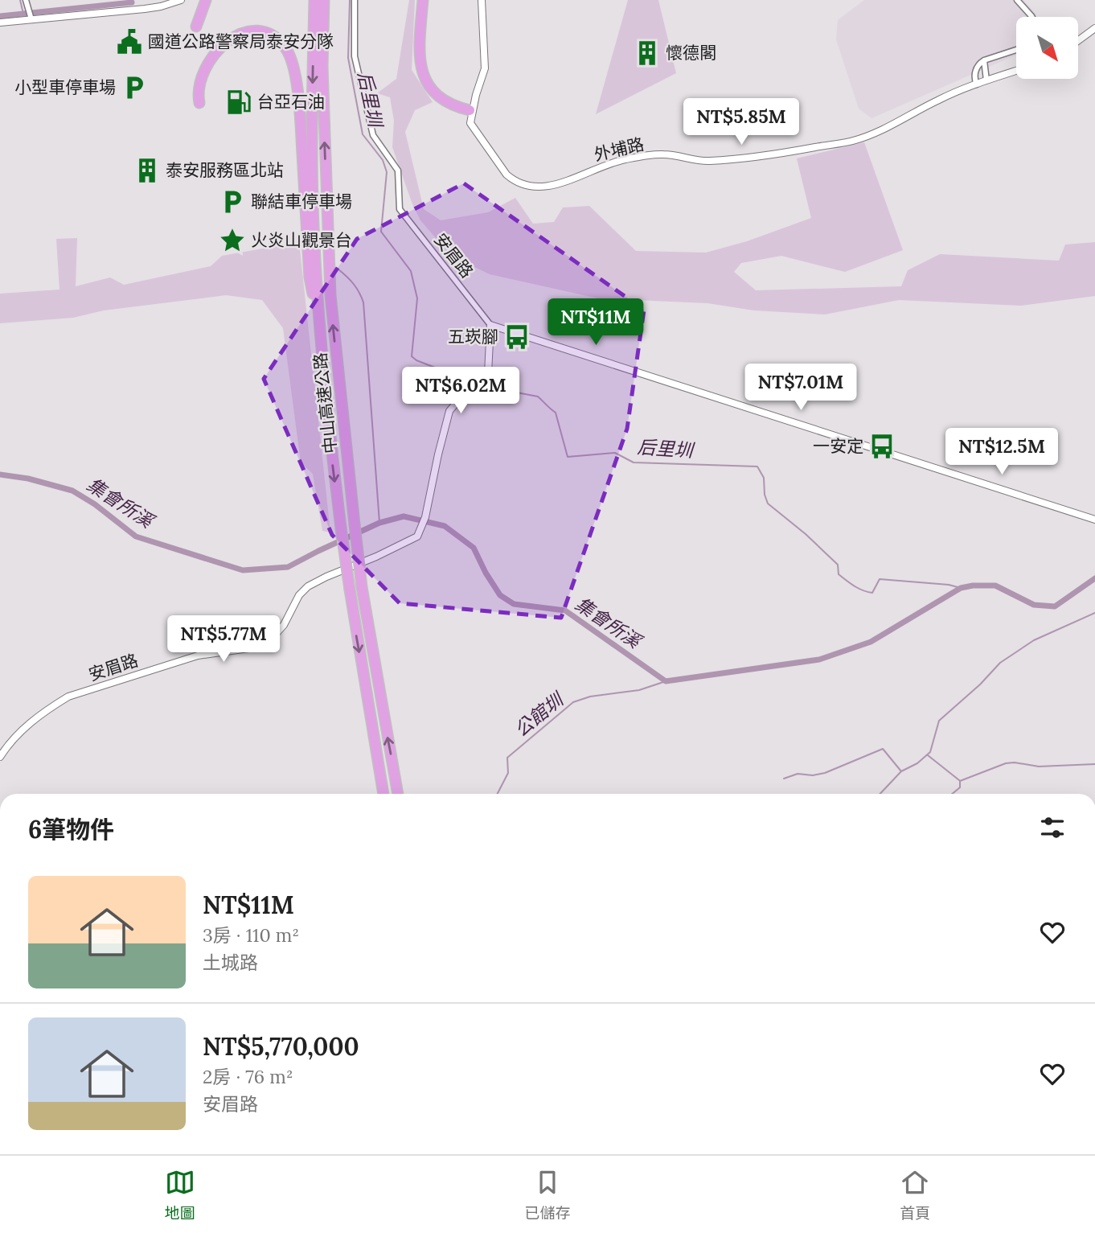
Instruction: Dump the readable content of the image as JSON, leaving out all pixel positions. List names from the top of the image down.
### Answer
{
  "streets": {
    "highway": ["中山高速公路"],
    "street": ["外埔路", "安眉路"]
  },
  "water": ["后里圳", "集會所溪", "公館圳"],
  "places": {
    "public building": ["國道公路警察局泰安分隊"],
    "building": ["懷德閣", "泰安服務區北站"],
    "parking": ["小型車停車場", "聯結車停車場"],
    "fuel station": ["台亞石油"],
    "place": ["火炎山觀景台"],
    "bus stop": ["五崁腳", "一安定"]
  },
  "north": "bottom right",
  "page": {
    "price": [
      "NT$5.85M",
      "NT$11M",
      "NT$7.01M",
      "NT$6.02M",
      "NT$12.5M",
      "NT$5.77M"
    ],
    "heading": "6筆物件",
    "list": [
      {
        "name": "NT$11M",
        "note": "3房 · 110 m² · 土城路"
      },
      {
        "name": "NT$5,770,000",
        "note": "2房 · 76 m² · 安眉路"
      }
    ],
    "tabs": ["地圖", "已儲存", "首頁"]
  }
}
